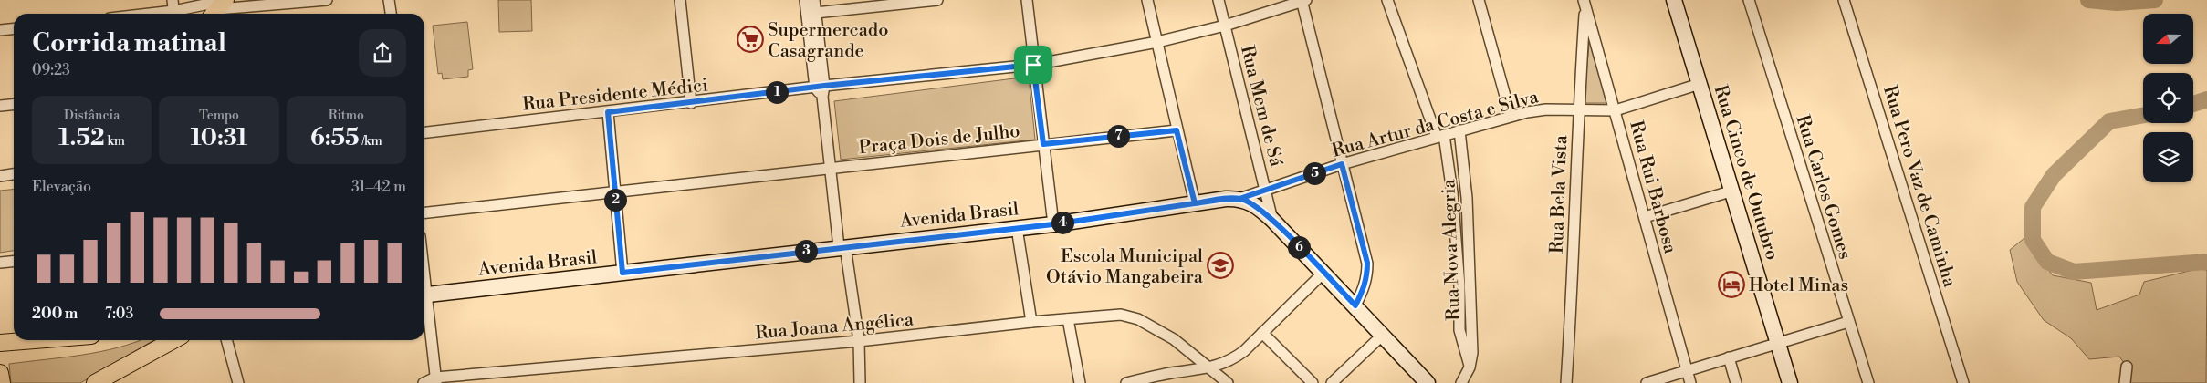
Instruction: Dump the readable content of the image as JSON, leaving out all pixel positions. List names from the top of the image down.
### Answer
{
  "streets": {
    "street": [
      "Rua Presidente Médici",
      "Rua Mem de Sá",
      "Rua Artur da Costa e Silva",
      "Praça Dois de Julho",
      "Rua Cinco de Outubro",
      "Rua Pero Vaz de Caminha",
      "Rua Rui Barbosa",
      "Rua Carlos Gomes",
      "Rua Bela Vista",
      "Avenida Brasil",
      "Rua Nova Alegria",
      "Rua Joana Angélica"
    ]
  },
  "crossings": [
    ["Rua Mem de Sá", "Rua Artur da Costa e Silva"],
    ["Rua Artur da Costa e Silva", "Rua Cinco de Outubro"],
    ["Rua Artur da Costa e Silva", "Rua Rui Barbosa"],
    ["Rua Artur da Costa e Silva", "Rua Bela Vista"],
    ["Rua Artur da Costa e Silva", "Avenida Brasil"],
    ["Rua Artur da Costa e Silva", "Rua Nova Alegria"],
    ["Rua Rui Barbosa", "Rua Bela Vista"]
  ],
  "places": {
    "supermarket": ["Supermercado Casagrande"],
    "school or university": ["Escola Municipal Otávio Mangabeira"],
    "hotel": ["Hotel Minas"]
  },
  "north": "left",
  "page": {
    "heading": ["Corrida matinal", "09:23"],
    "pins": [
      "1",
      "7",
      "5",
      "2",
      "4",
      "6",
      "3"
    ],
    "stats": [
      ["Distância", "1.52 km"],
      ["Tempo", "10:31"],
      ["Ritmo", "6:55 /km"]
    ],
    "chart": ["Elevação", "31–42 m"],
    "list": [
      {
        "name": "200 m",
        "note": "7:03"
      }
    ]
  }
}
